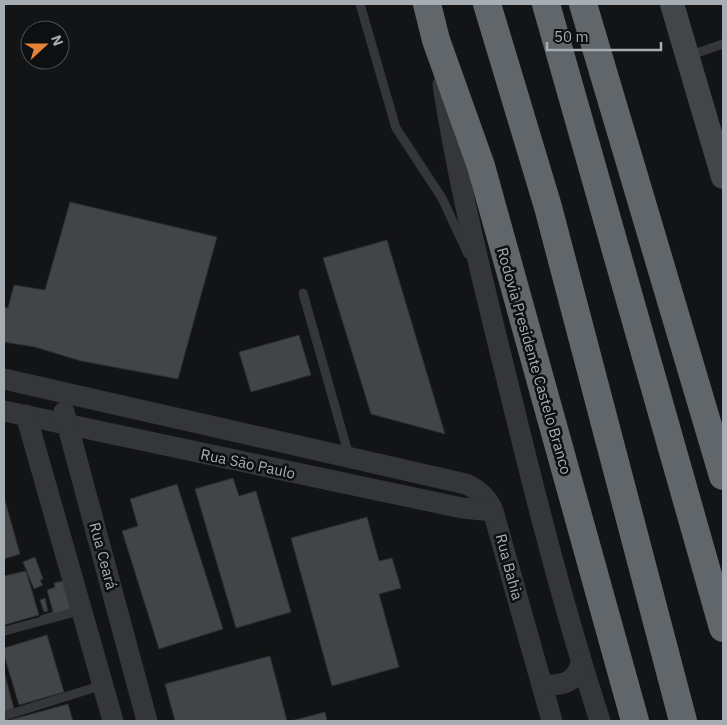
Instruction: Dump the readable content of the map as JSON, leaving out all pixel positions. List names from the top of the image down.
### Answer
{
  "streets": {
    "highway": ["Rodovia Presidente Castelo Branco"],
    "street": ["Rua São Paulo", "Rua Ceará", "Rua Bahia"]
  },
  "crossings": [
    ["Rua São Paulo", "Rua Ceará"],
    ["Rua São Paulo", "Rua Bahia"]
  ],
  "scale_bar": "50 m",
  "north": "right"
}
